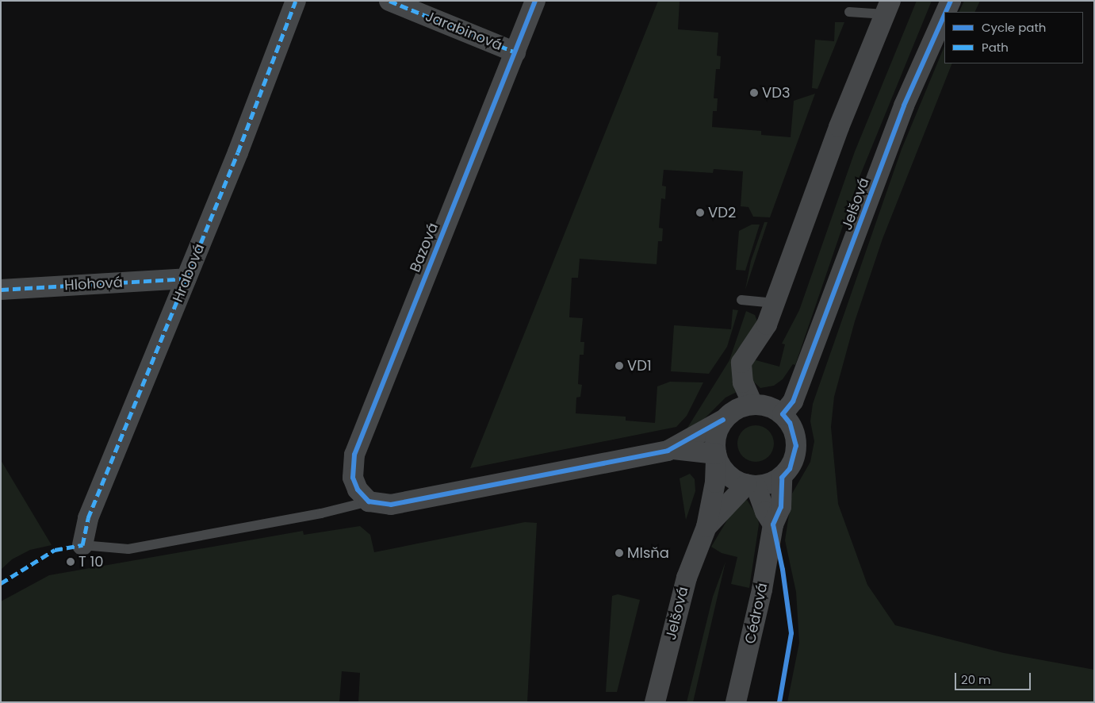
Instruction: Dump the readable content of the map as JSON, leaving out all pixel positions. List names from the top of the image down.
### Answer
{
  "streets": {
    "street": [
      "Jarabinová",
      "Jelšová",
      "Bazová",
      "Hrabová",
      "Hlohová",
      "Cédrová"
    ]
  },
  "crossings": [
    ["Jarabinová", "Bazová"],
    ["Jelšová", "Cédrová"],
    ["Hrabová", "Hlohová"]
  ],
  "places": [
    "VD3",
    "VD2",
    "VD1",
    "Mlsňa",
    "T 10"
  ],
  "legend": ["Cycle path", "Path"],
  "scale_bar": "20 m"
}
